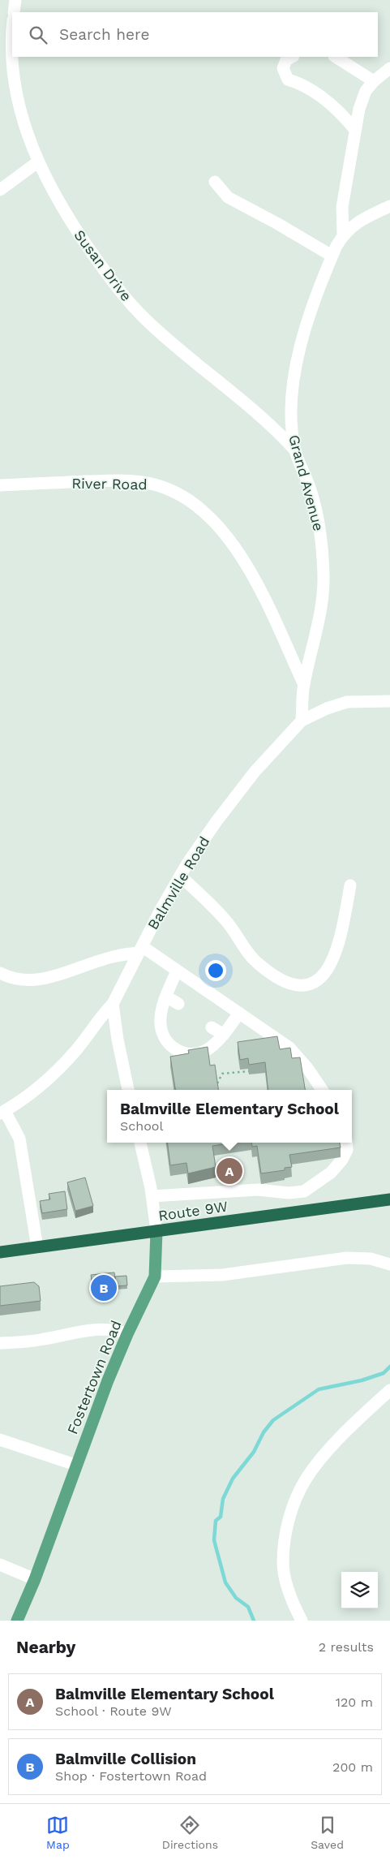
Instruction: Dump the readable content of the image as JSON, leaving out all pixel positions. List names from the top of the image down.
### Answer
{
  "streets": {
    "highway": ["Route 9W"],
    "main road": ["Fostertown Road"],
    "street": [
      "Susan Drive",
      "Grand Avenue",
      "River Road",
      "Balmville Road"
    ]
  },
  "crossings": [
    ["Susan Drive", "Grand Avenue"],
    ["Grand Avenue", "River Road"],
    ["Grand Avenue", "Balmville Road"],
    ["Route 9W", "Fostertown Road"]
  ],
  "page": {
    "search": "Search here",
    "popup": ["Balmville Elementary School", "School"],
    "pins": ["A", "B"],
    "heading": ["Nearby", "2 results"],
    "list": [
      {
        "mark": "A",
        "name": "Balmville Elementary School",
        "note": "School · Route 9W",
        "value": "120 m"
      },
      {
        "mark": "B",
        "name": "Balmville Collision",
        "note": "Shop · Fostertown Road",
        "value": "200 m"
      }
    ],
    "nav": ["Map", "Directions", "Saved"]
  }
}
